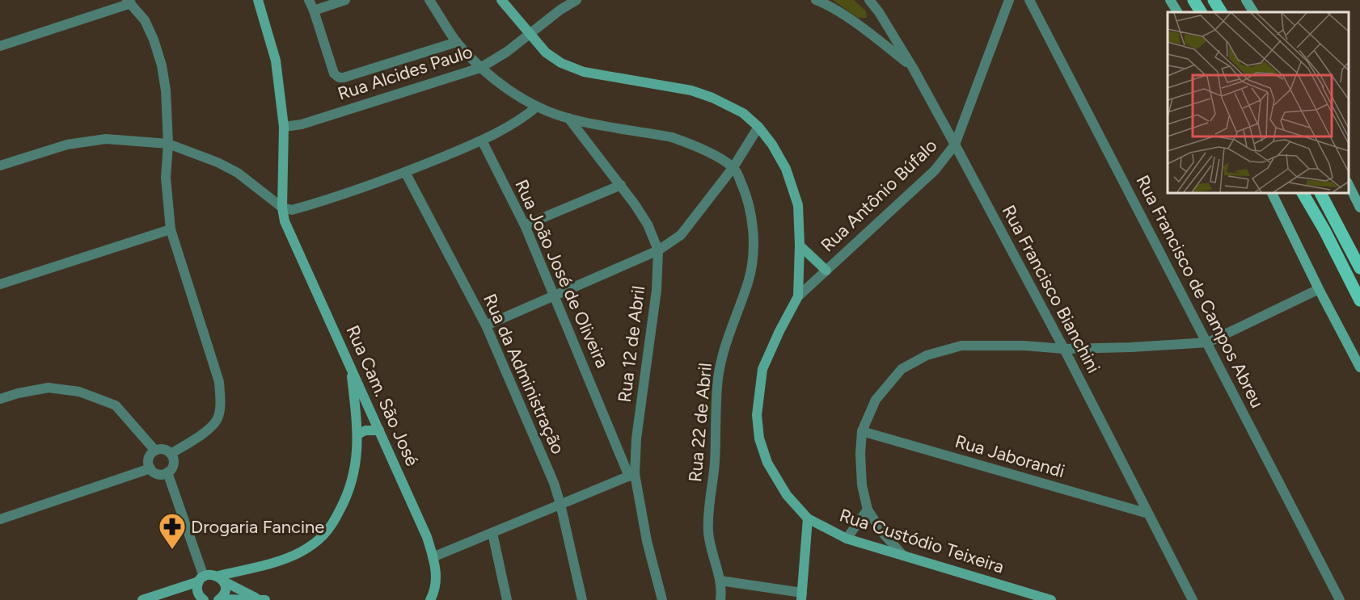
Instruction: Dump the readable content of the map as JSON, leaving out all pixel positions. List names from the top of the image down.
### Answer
{
  "streets": {
    "street": [
      "Rua Alcides Paulo",
      "Rua Antônio Búfalo",
      "Rua João José de Oliveira",
      "Rua Francisco Bianchini",
      "Rua Francisco de Campos Abreu",
      "Rua 12 de Abril",
      "Rua da Administração",
      "Rua Cam. São José",
      "Rua 22 de Abril",
      "Rua Jaborandi",
      "Rua Custódio Teixeira"
    ]
  },
  "crossings": [
    ["Rua Alcides Paulo", "Rua Cam. São José"],
    ["Rua Alcides Paulo", "Rua Custódio Teixeira"],
    ["Rua Antônio Búfalo", "Rua Francisco Bianchini"],
    ["Rua Antônio Búfalo", "Rua Custódio Teixeira"],
    ["Rua João José de Oliveira", "Rua 12 de Abril"],
    ["Rua Francisco Bianchini", "Rua Jaborandi"]
  ],
  "places": {
    "pharmacy": ["Drogaria Fancine"]
  }
}
